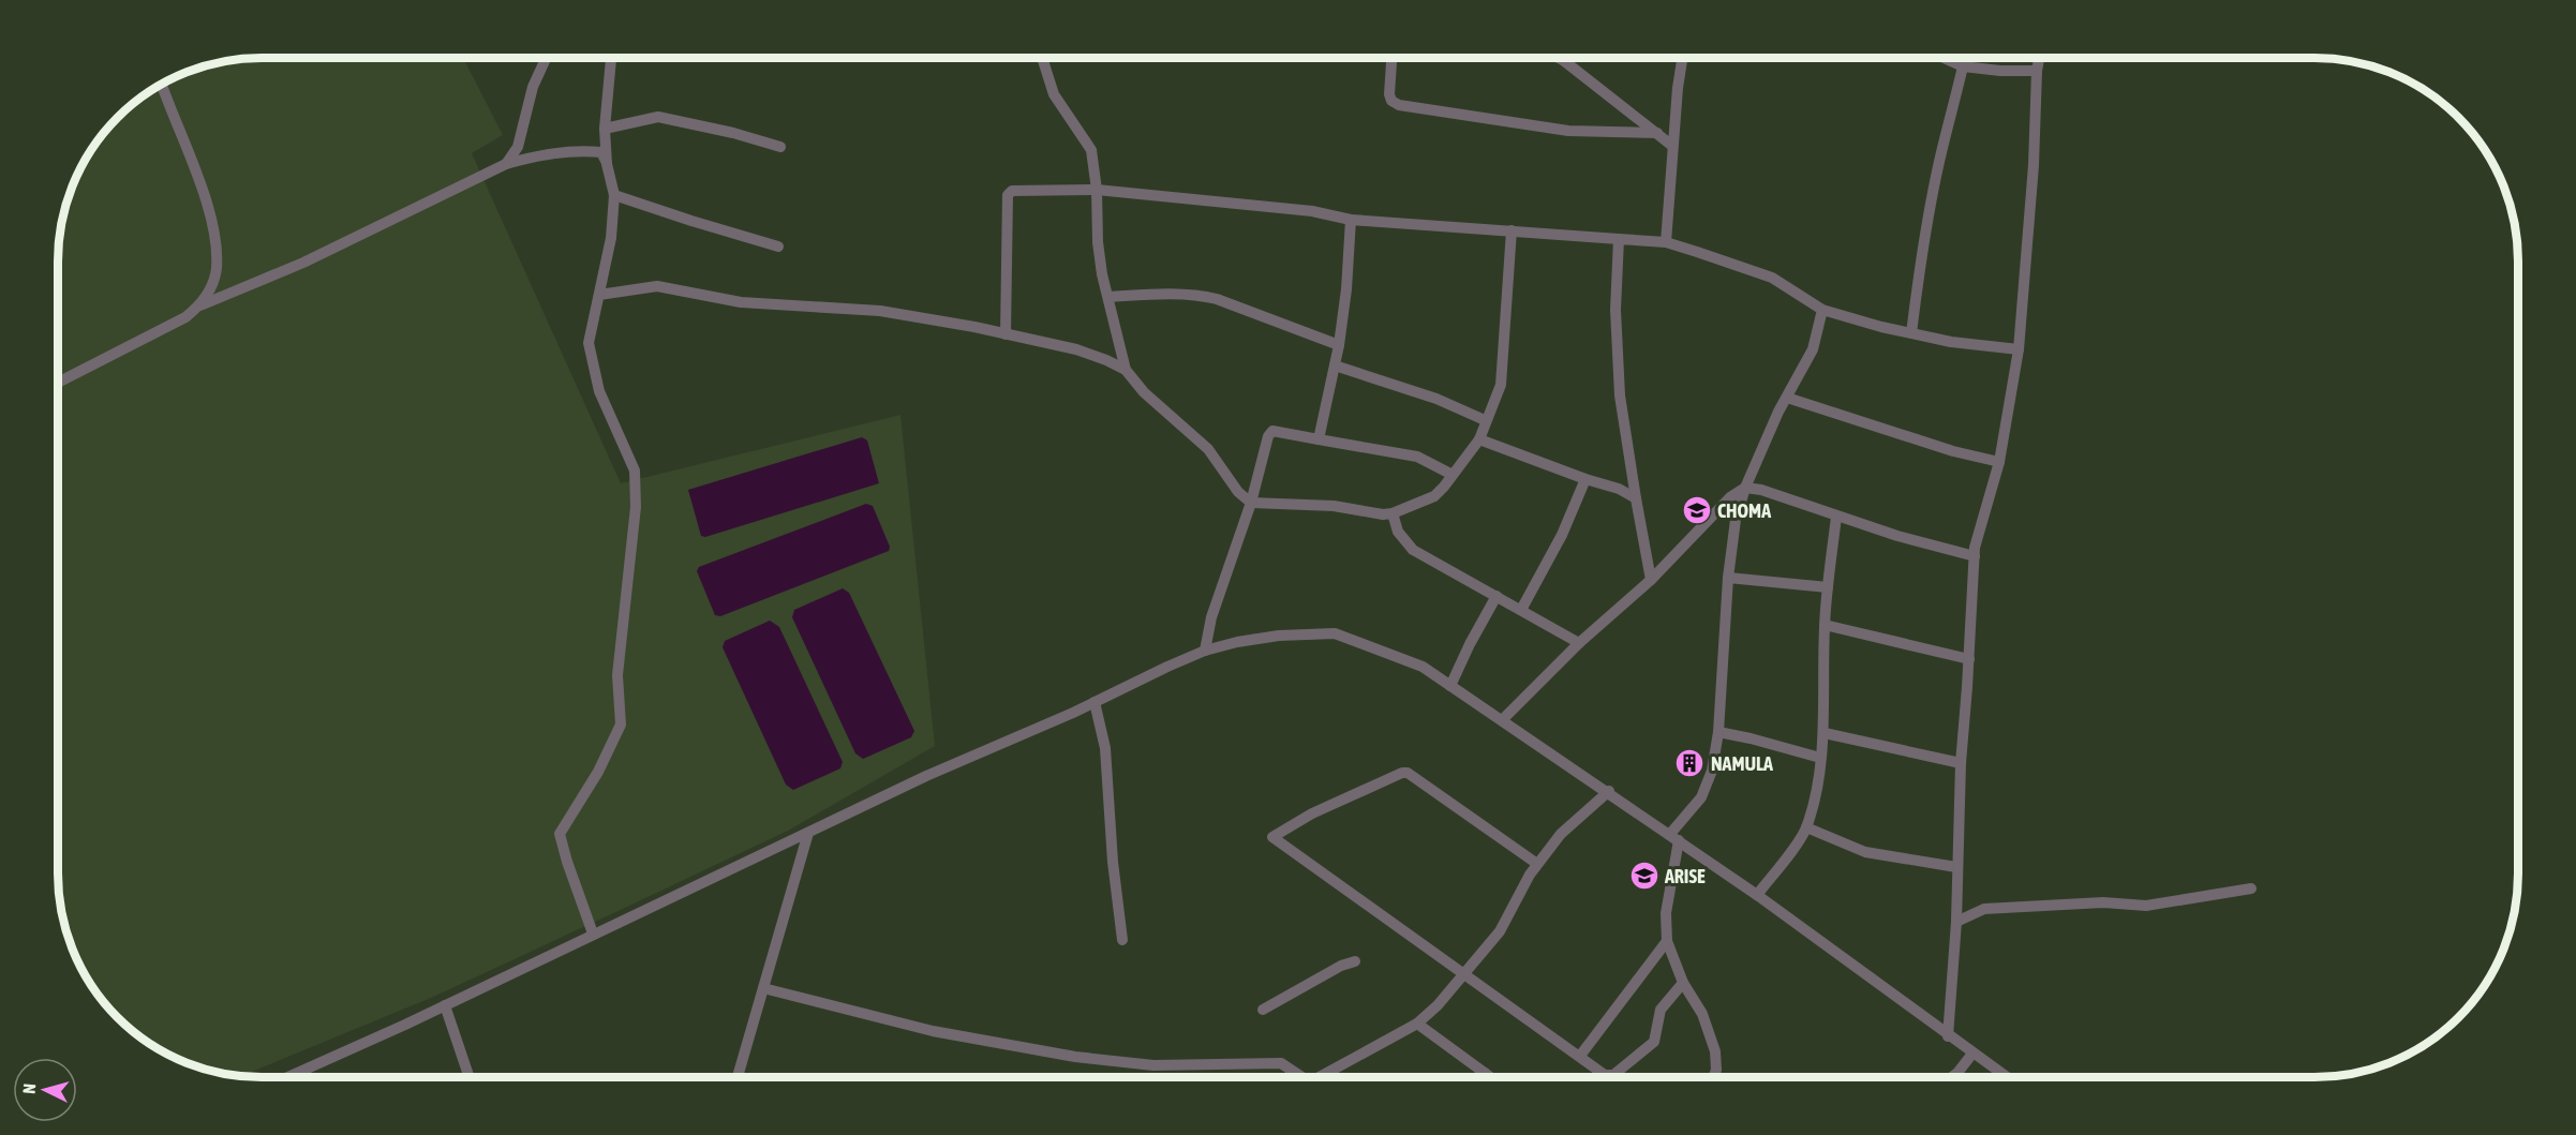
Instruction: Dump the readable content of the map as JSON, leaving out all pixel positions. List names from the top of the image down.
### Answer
{
  "places": {
    "school or university": ["CHOMA", "ARISE"],
    "building": ["NAMULA"]
  },
  "north": "left"
}
